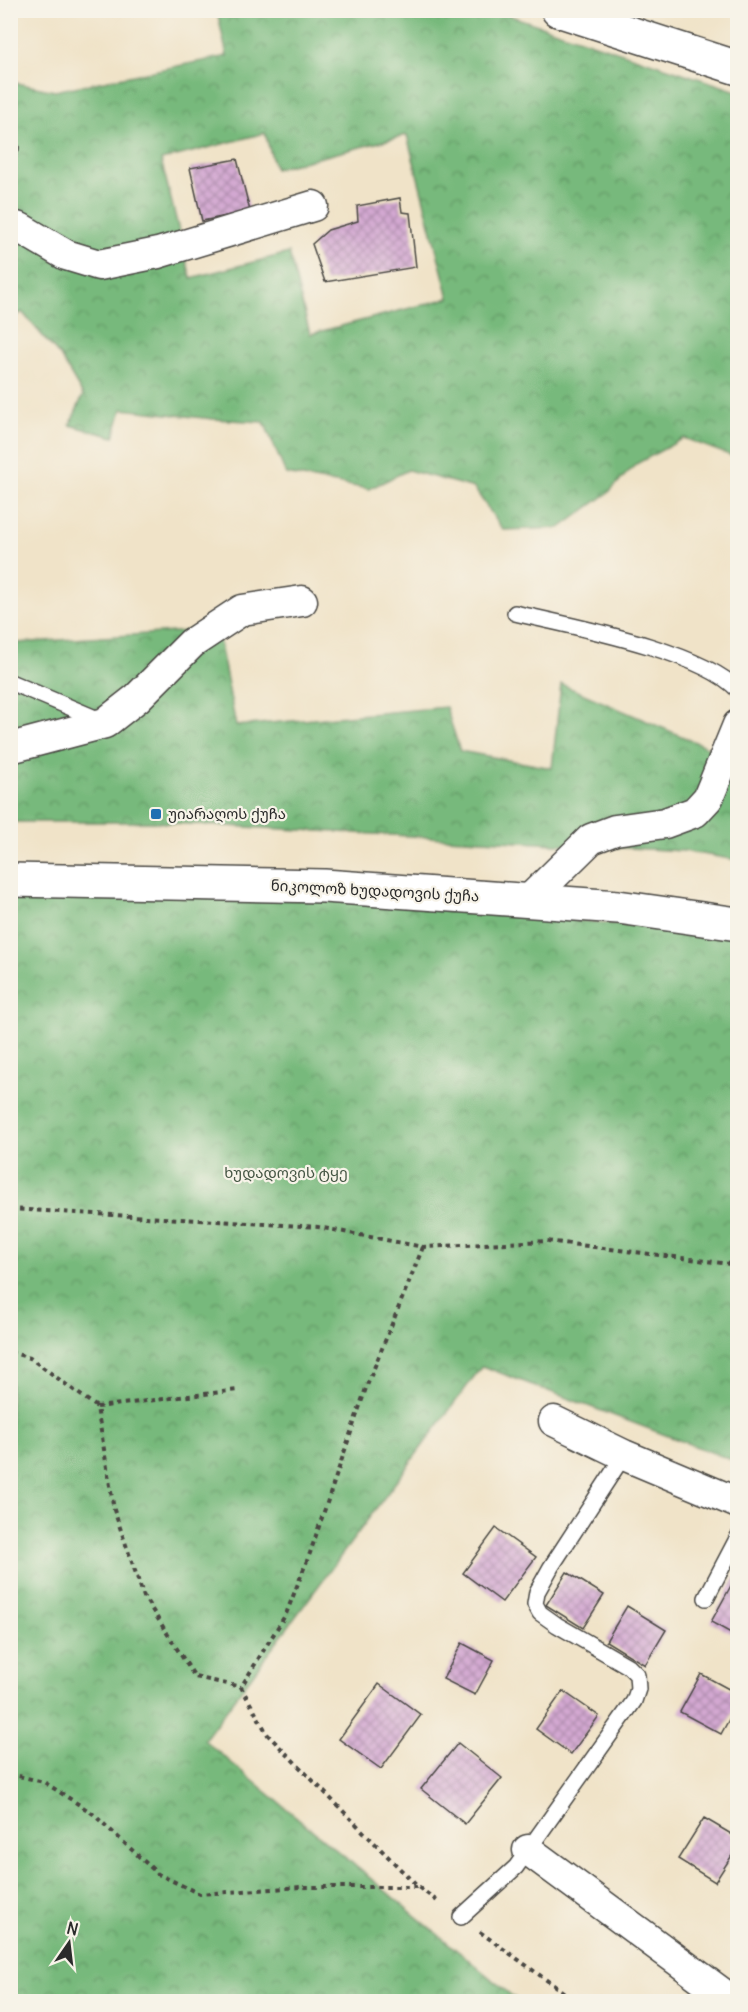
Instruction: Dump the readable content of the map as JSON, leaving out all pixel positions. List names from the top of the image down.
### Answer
{
  "streets": {
    "main road": ["ნიკოლოზ ხუდადოვის ქუჩა"]
  },
  "parks": ["ხუდადოვის ტყე"],
  "places": {
    "transit": ["უიარაღოს ქუჩა"]
  },
  "north": "top"
}
